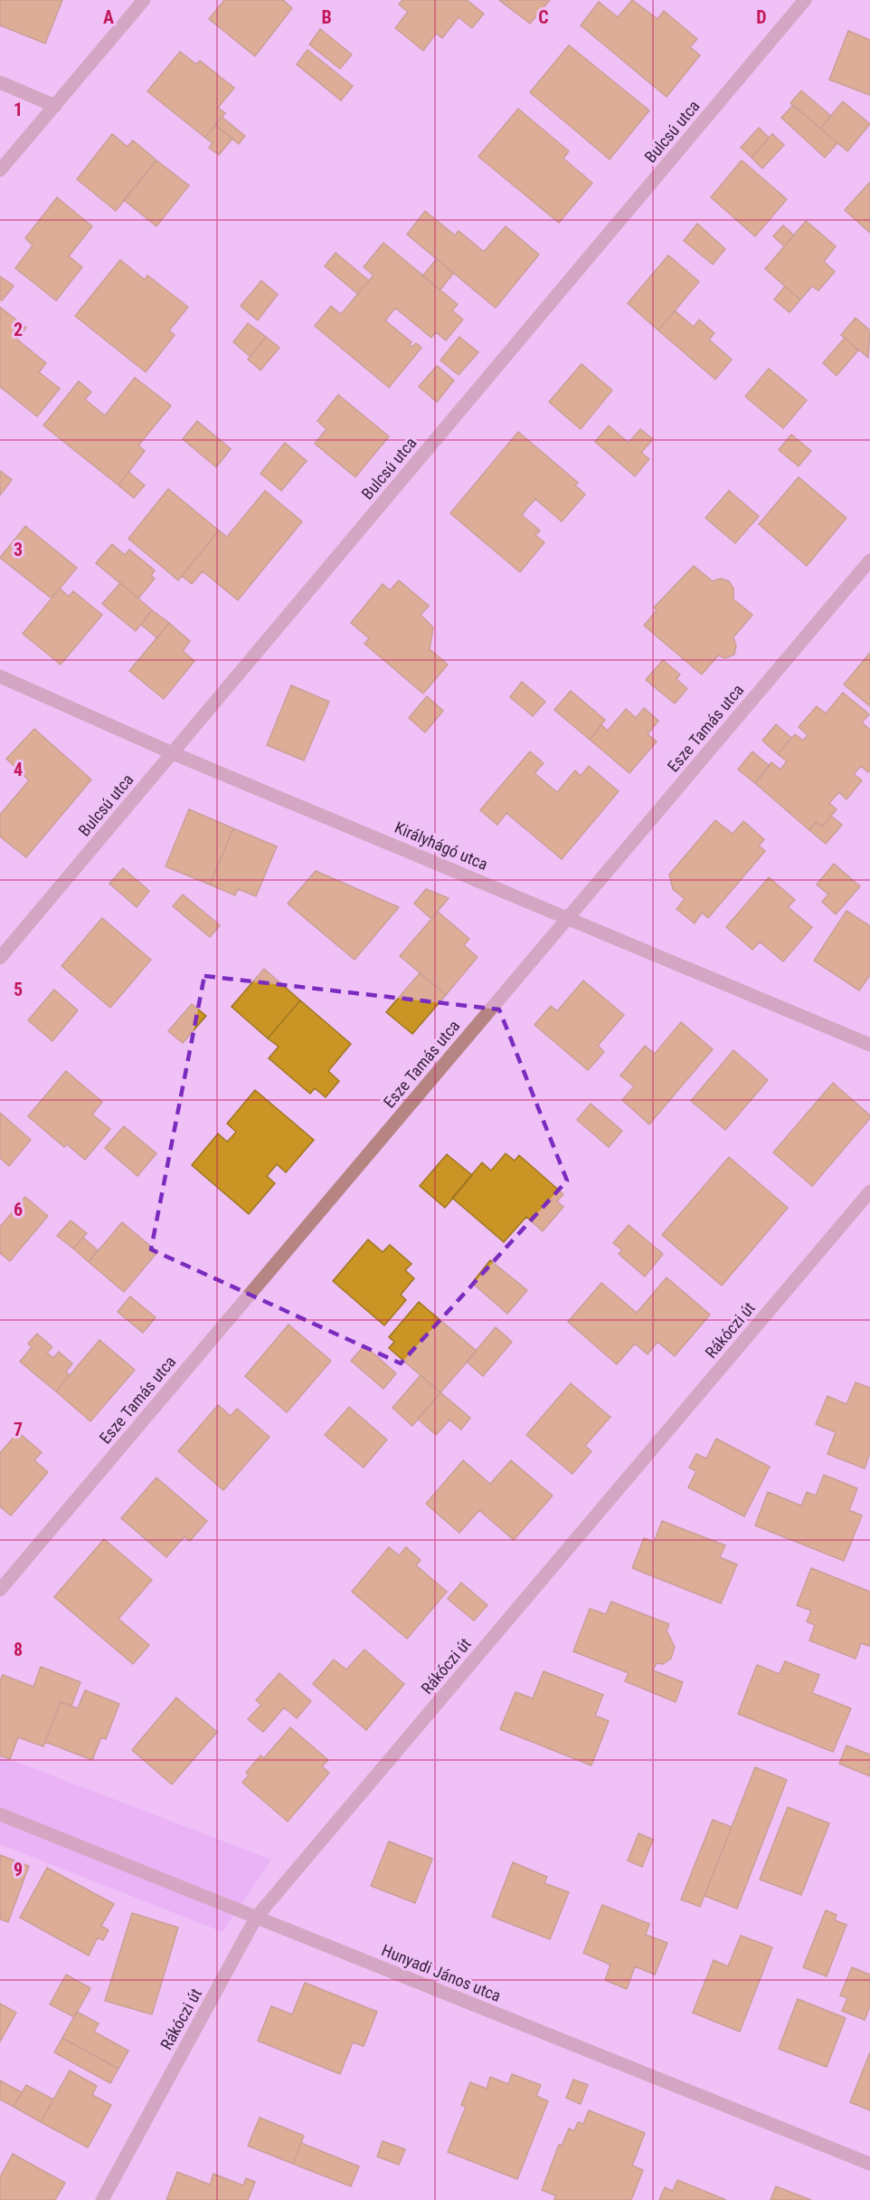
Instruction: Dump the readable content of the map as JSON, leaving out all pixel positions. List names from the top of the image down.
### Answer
{
  "streets": {
    "street": [
      "Bulcsú utca",
      "Esze Tamás utca",
      "Királyhágó utca",
      "Rákóczi út",
      "Hunyadi János utca"
    ]
  },
  "crossings": [
    ["Bulcsú utca", "Királyhágó utca"],
    ["Esze Tamás utca", "Királyhágó utca"],
    ["Rákóczi út", "Hunyadi János utca"]
  ],
  "grid": {
    "columns": [
      "A",
      "B",
      "C",
      "D"
    ],
    "rows": [
      "1",
      "2",
      "3",
      "4",
      "5",
      "6",
      "7",
      "8",
      "9"
    ]
  }
}
